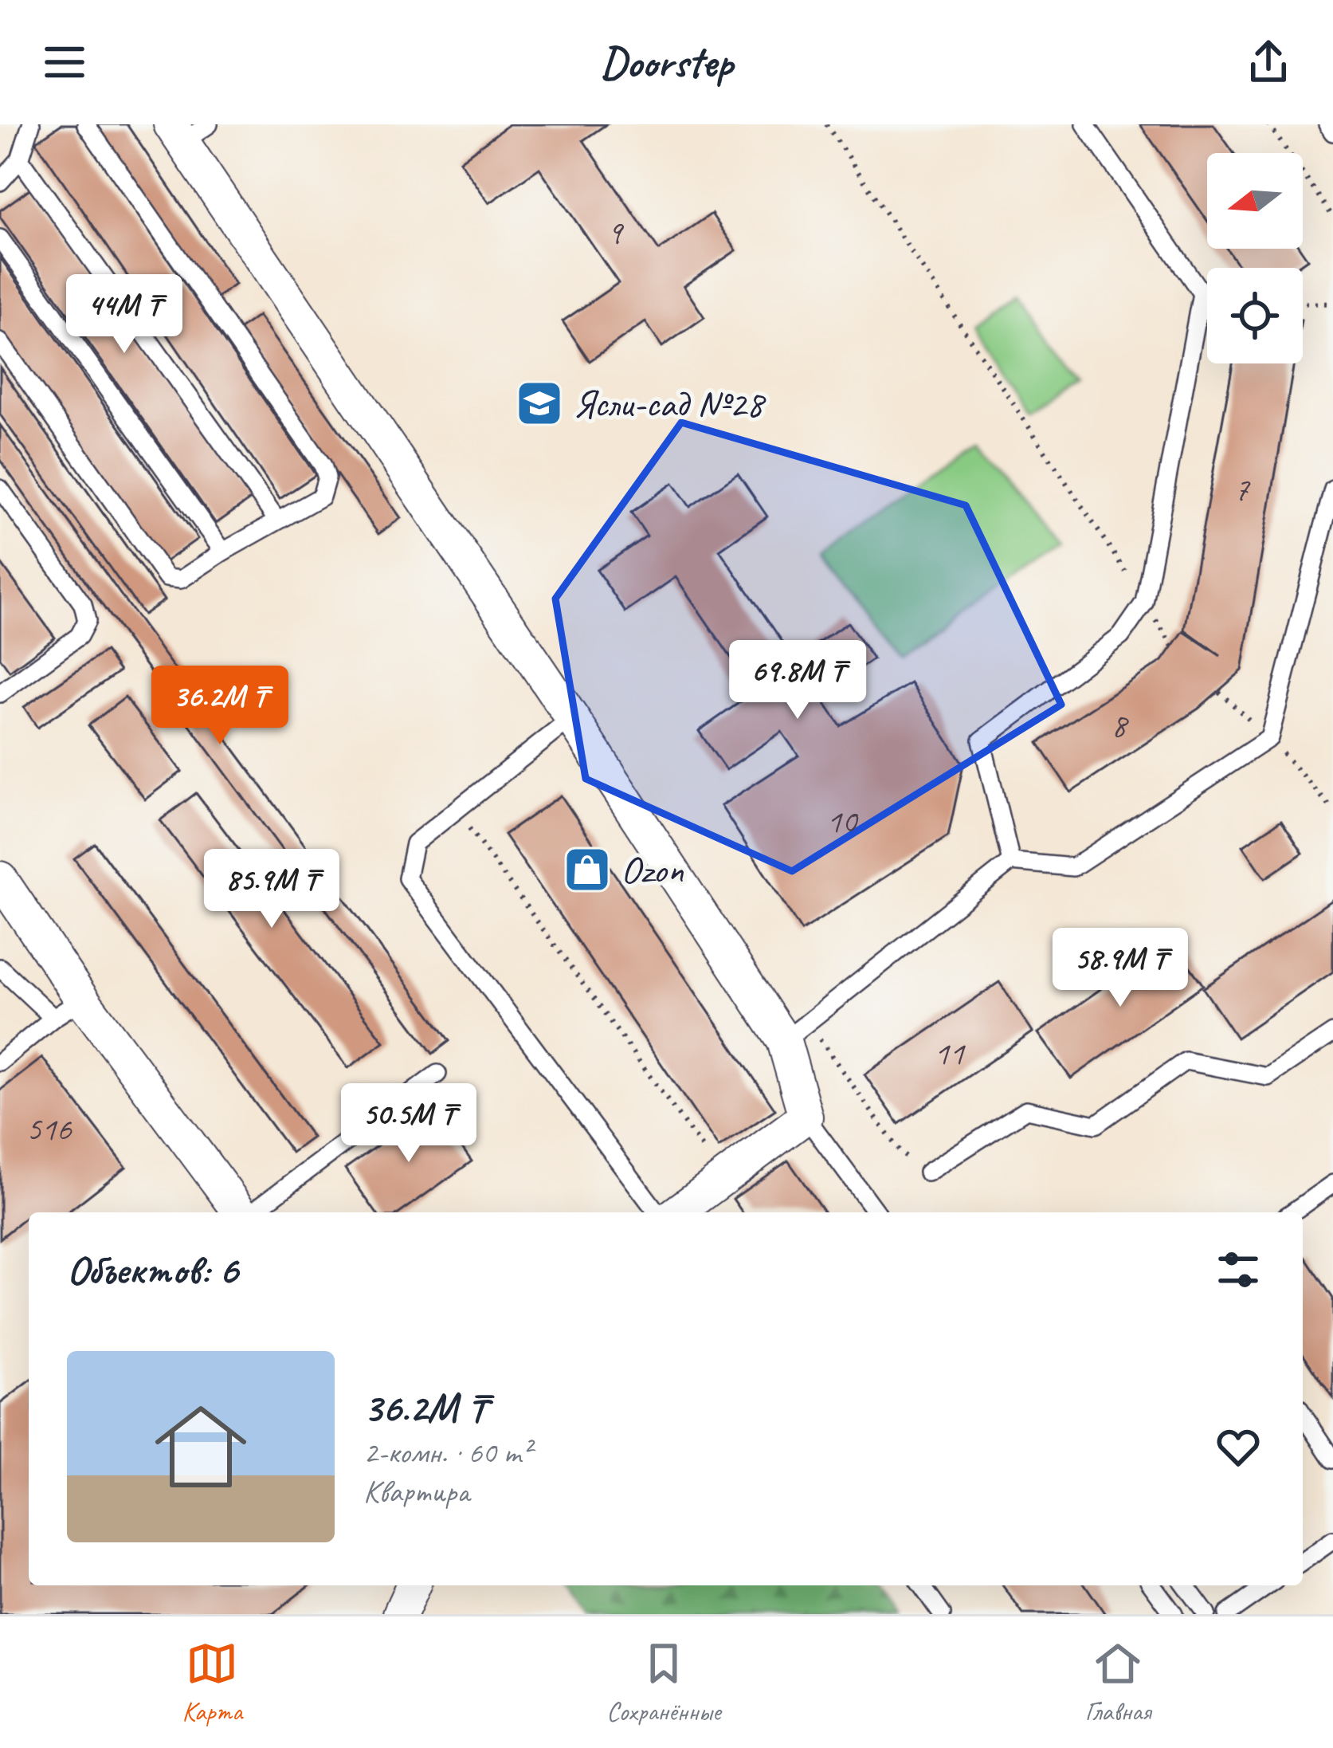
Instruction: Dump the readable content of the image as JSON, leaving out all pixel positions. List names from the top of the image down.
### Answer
{
  "places": {
    "school or university": ["Ясли-сад №28"],
    "shop": ["Ozon"]
  },
  "house_numbers": [
    "9",
    "7",
    "8",
    "10",
    "11",
    "516"
  ],
  "north": "left",
  "page": {
    "header": "Doorstep",
    "price": [
      "44M ₸",
      "69.8M ₸",
      "36.2M ₸",
      "85.9M ₸",
      "58.9M ₸",
      "50.5M ₸"
    ],
    "heading": "Объектов: 6",
    "list": [
      {
        "name": "36.2M ₸",
        "note": "2-комн. · 60 m² · Квартира"
      }
    ],
    "tabs": ["Карта", "Сохранённые", "Главная"]
  }
}
